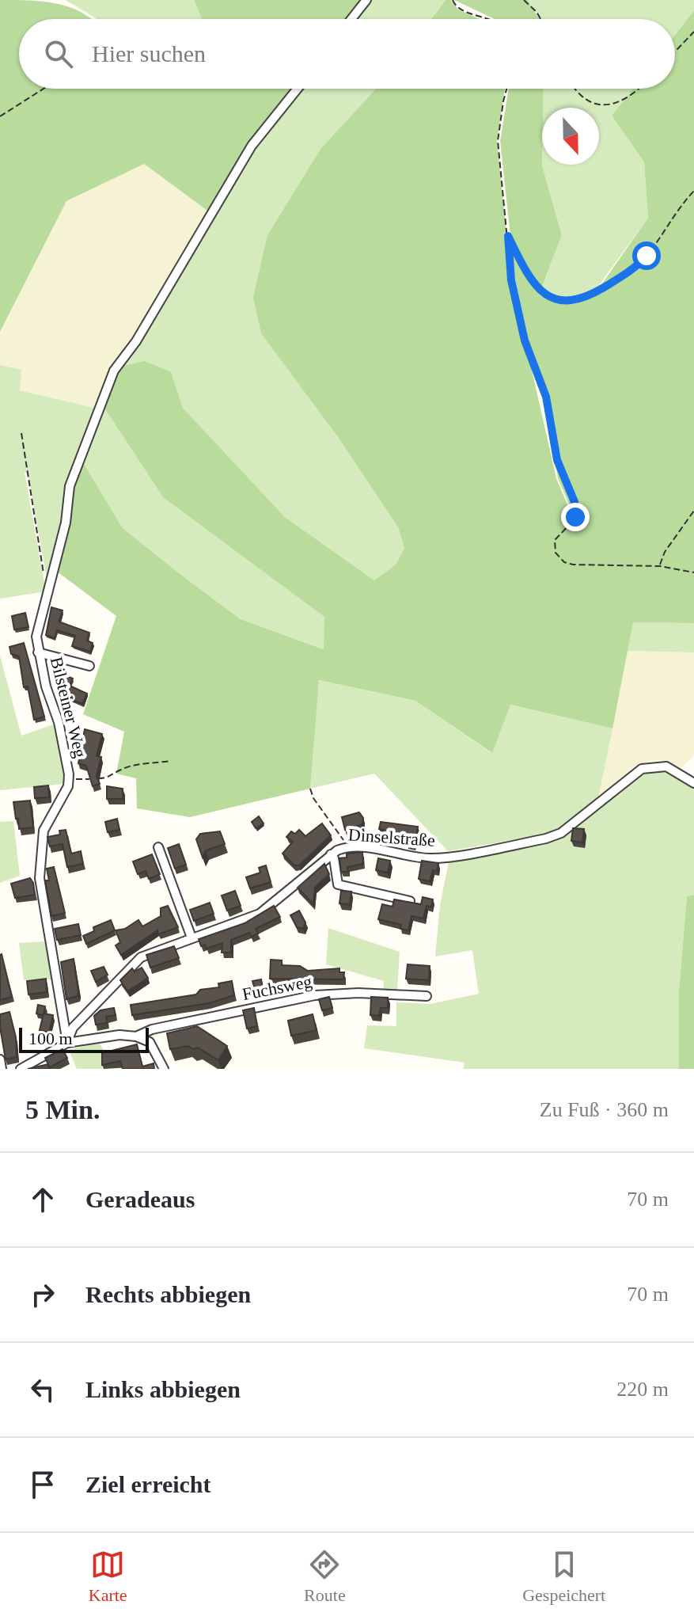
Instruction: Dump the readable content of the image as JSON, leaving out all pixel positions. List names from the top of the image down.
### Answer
{
  "streets": {
    "street": ["Bilsteiner Weg", "Dinselstraße", "Fuchsweg"]
  },
  "crossings": [
    ["Bilsteiner Weg", "Dinselstraße"],
    ["Bilsteiner Weg", "Fuchsweg"],
    ["Dinselstraße", "Fuchsweg"]
  ],
  "scale_bar": "100 m",
  "north": "bottom",
  "page": {
    "search": "Hier suchen",
    "scale": "100 m",
    "heading": ["5 Min.", "Zu Fuß · 360 m"],
    "list": [
      ["Geradeaus", "70 m"],
      ["Rechts abbiegen", "70 m"],
      ["Links abbiegen", "220 m"],
      "Ziel erreicht"
    ],
    "nav": ["Karte", "Route", "Gespeichert"]
  }
}
